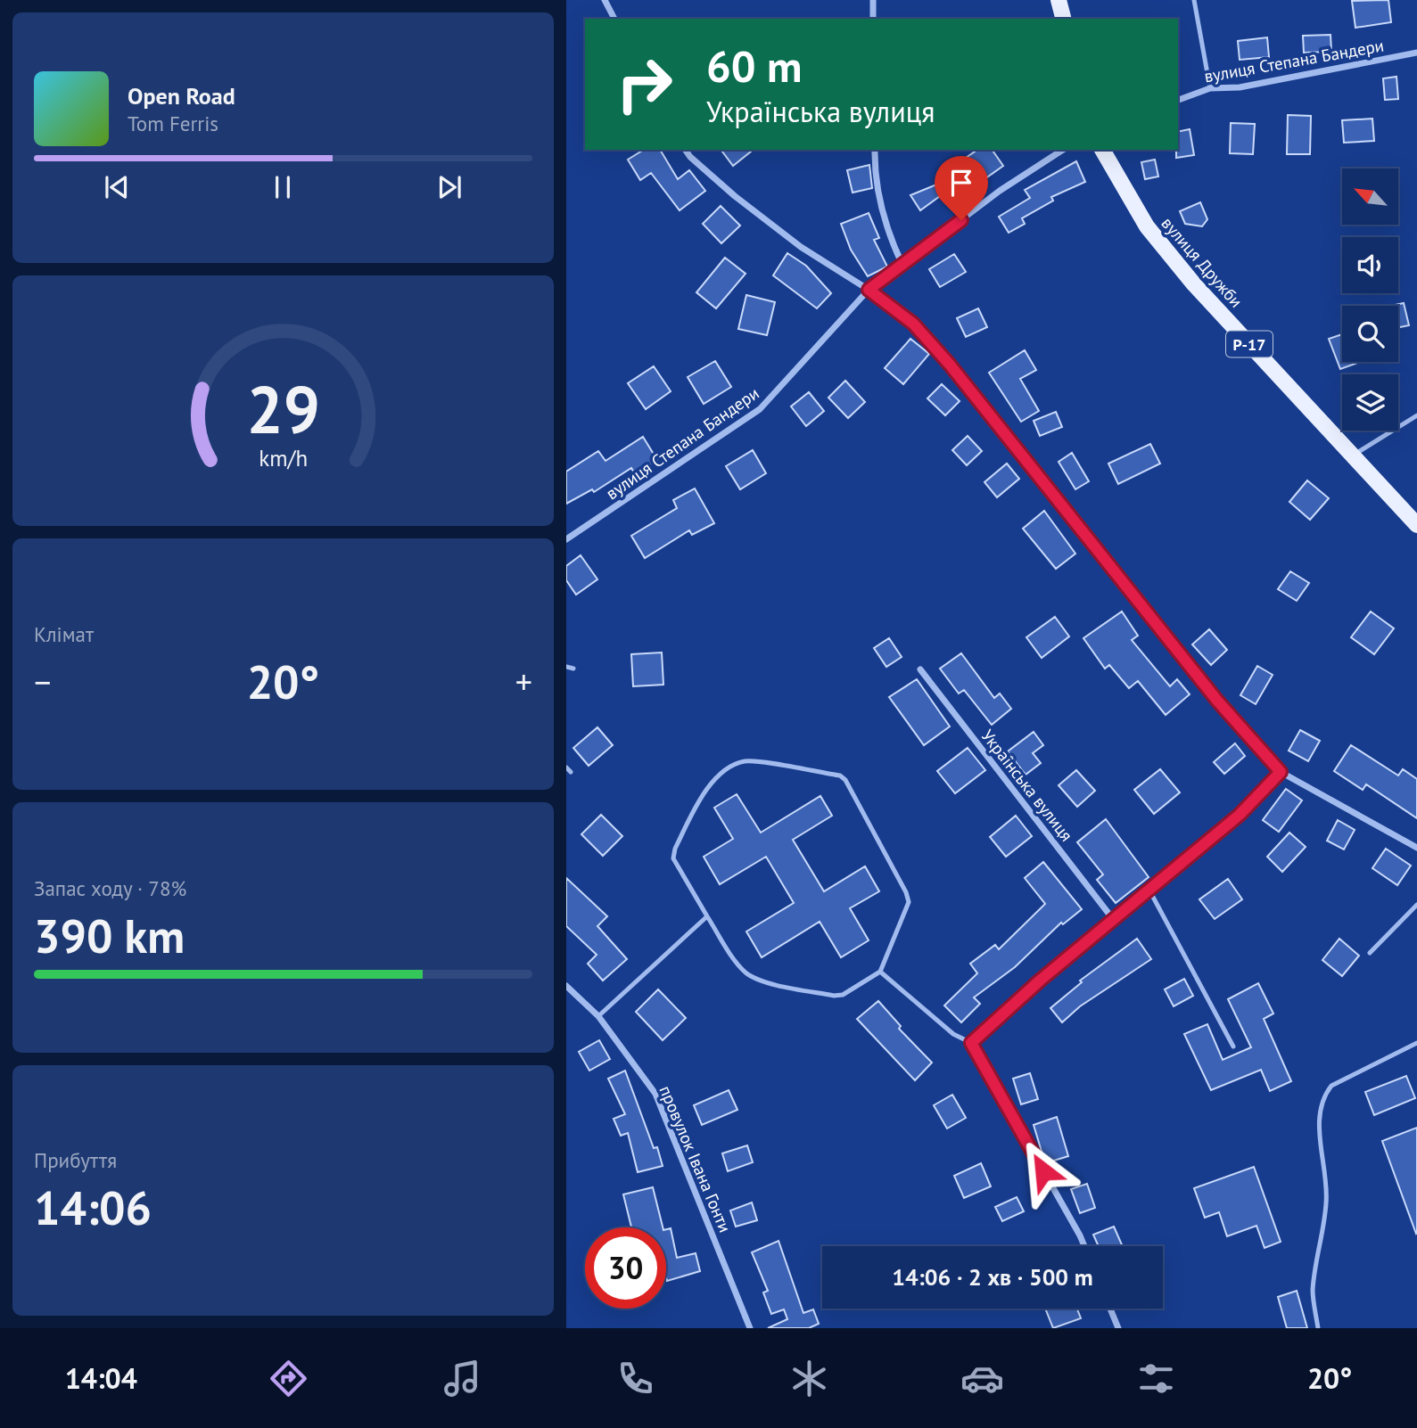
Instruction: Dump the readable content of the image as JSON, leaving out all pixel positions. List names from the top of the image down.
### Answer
{
  "streets": {
    "main road": ["вулиця Дружби", "Р-17"],
    "street": ["вулиця Степана Бандери", "Українська вулиця", "провулок Івана Гонти"]
  },
  "north": "top left",
  "page": {
    "turn": ["60 m", "Українська вулиця"],
    "song": ["Open Road", "Tom Ferris"],
    "tile": [
      "Клімат",
      ["Запас ходу · 78%", "390 km"],
      ["Прибуття", "14:06"]
    ],
    "heat": ["−", "20°", "+"],
    "limit": "30",
    "trip": "14:06 · 2 хв · 500 m",
    "tabs": ["14:04", "20°"],
    "gauge": ["29", "km/h"]
  }
}
